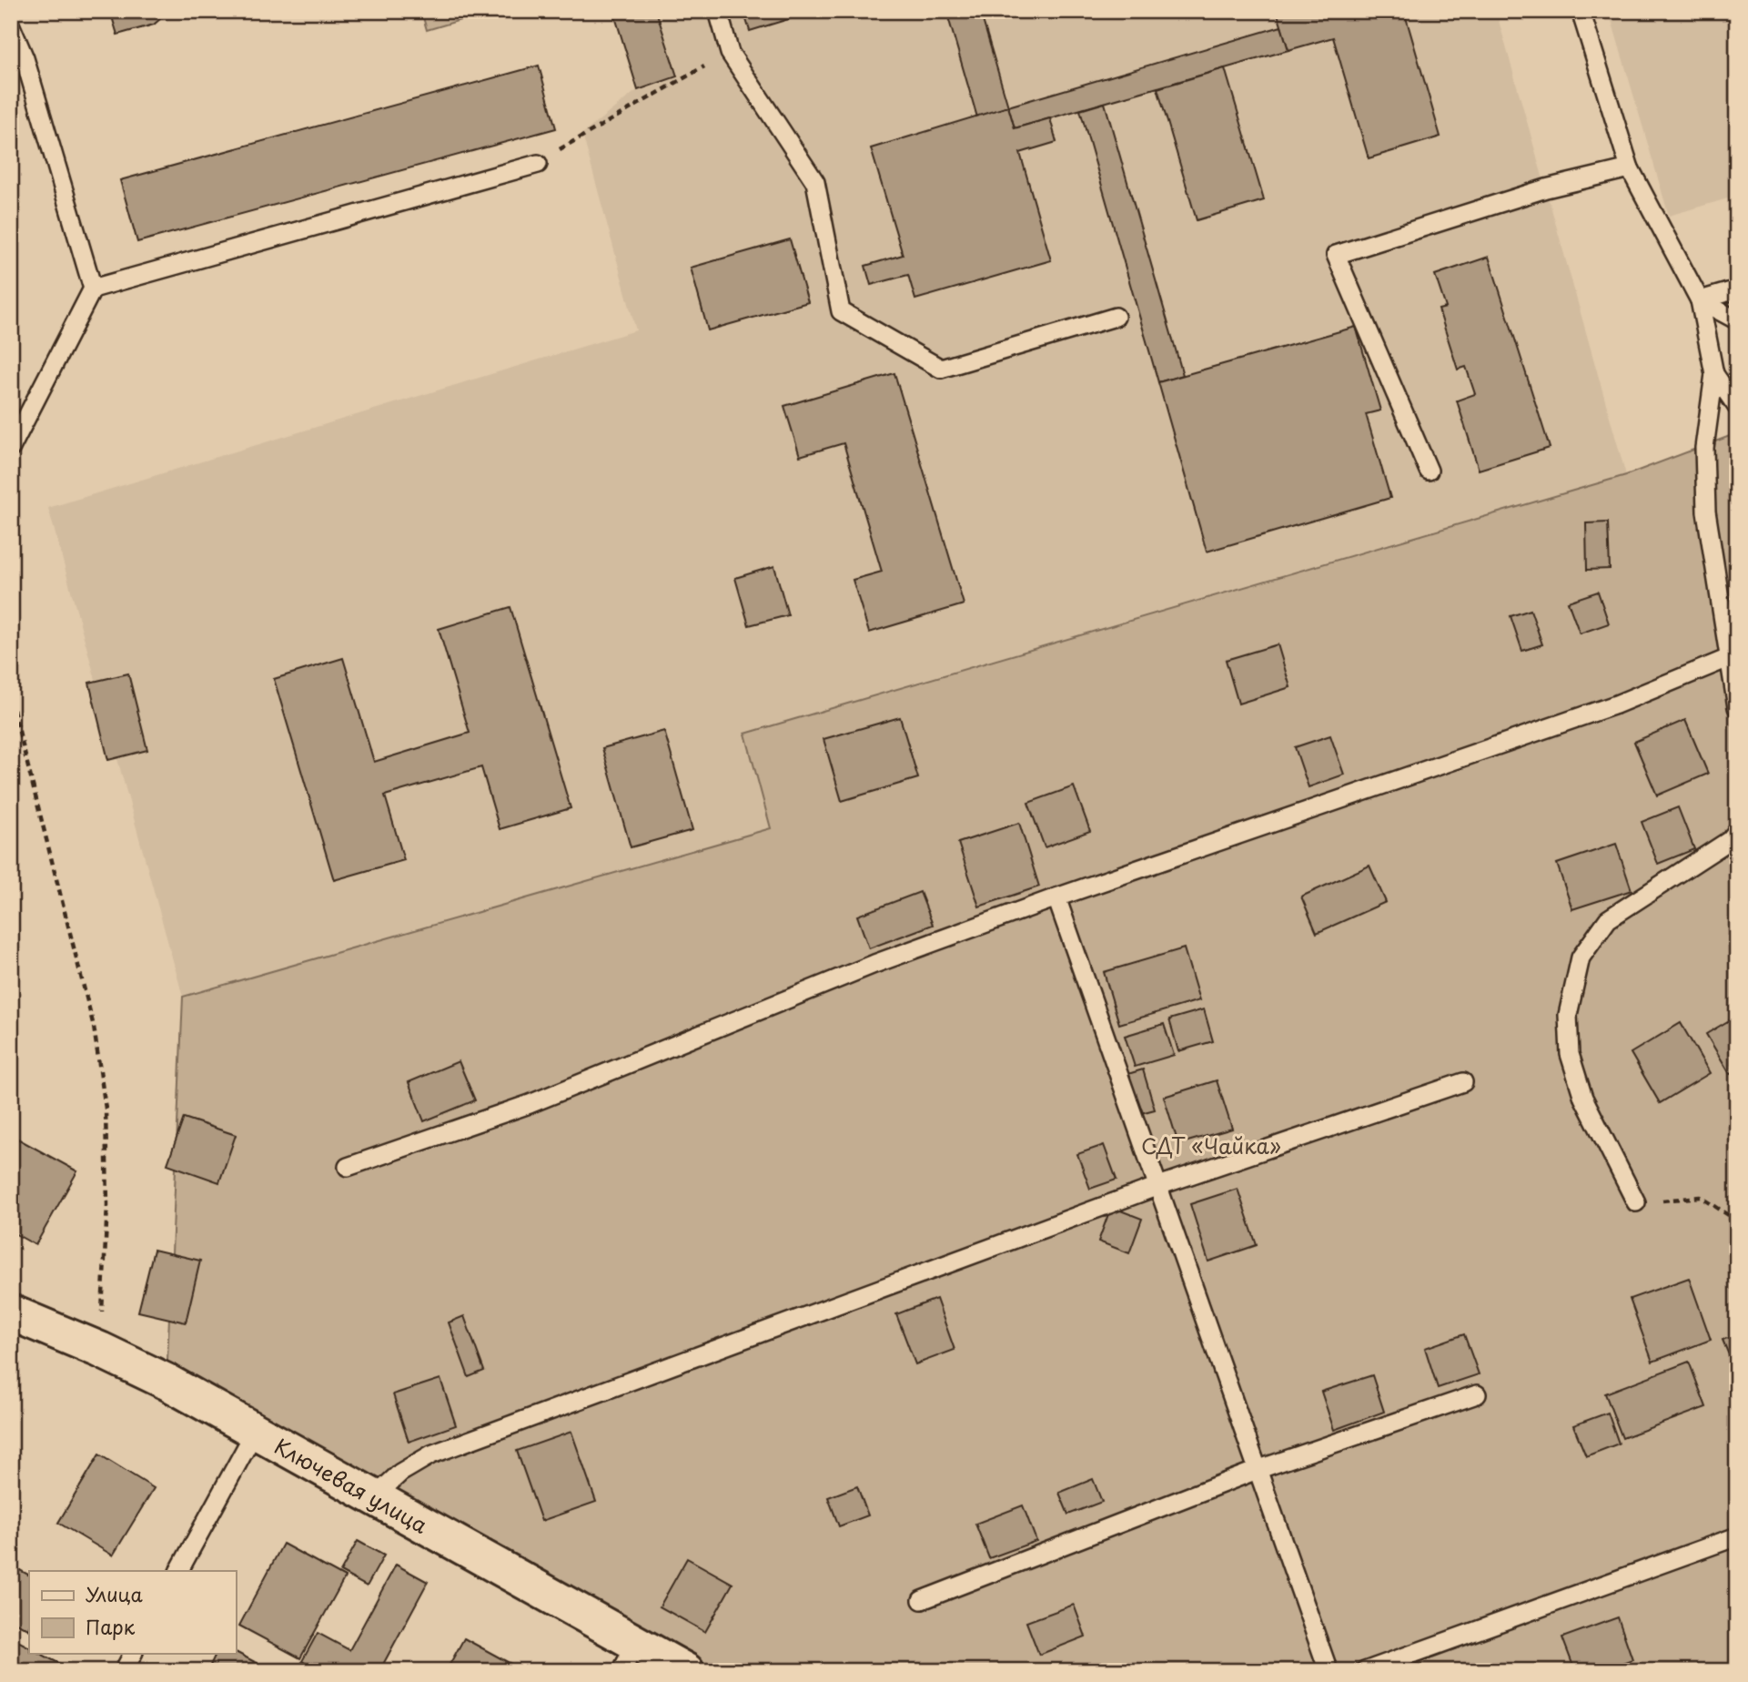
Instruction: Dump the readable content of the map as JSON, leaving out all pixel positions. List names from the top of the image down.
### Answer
{
  "streets": {
    "street": ["Ключевая улица"]
  },
  "parks": ["СДТ «Чайка»"],
  "legend": ["Улица", "Парк"]
}
